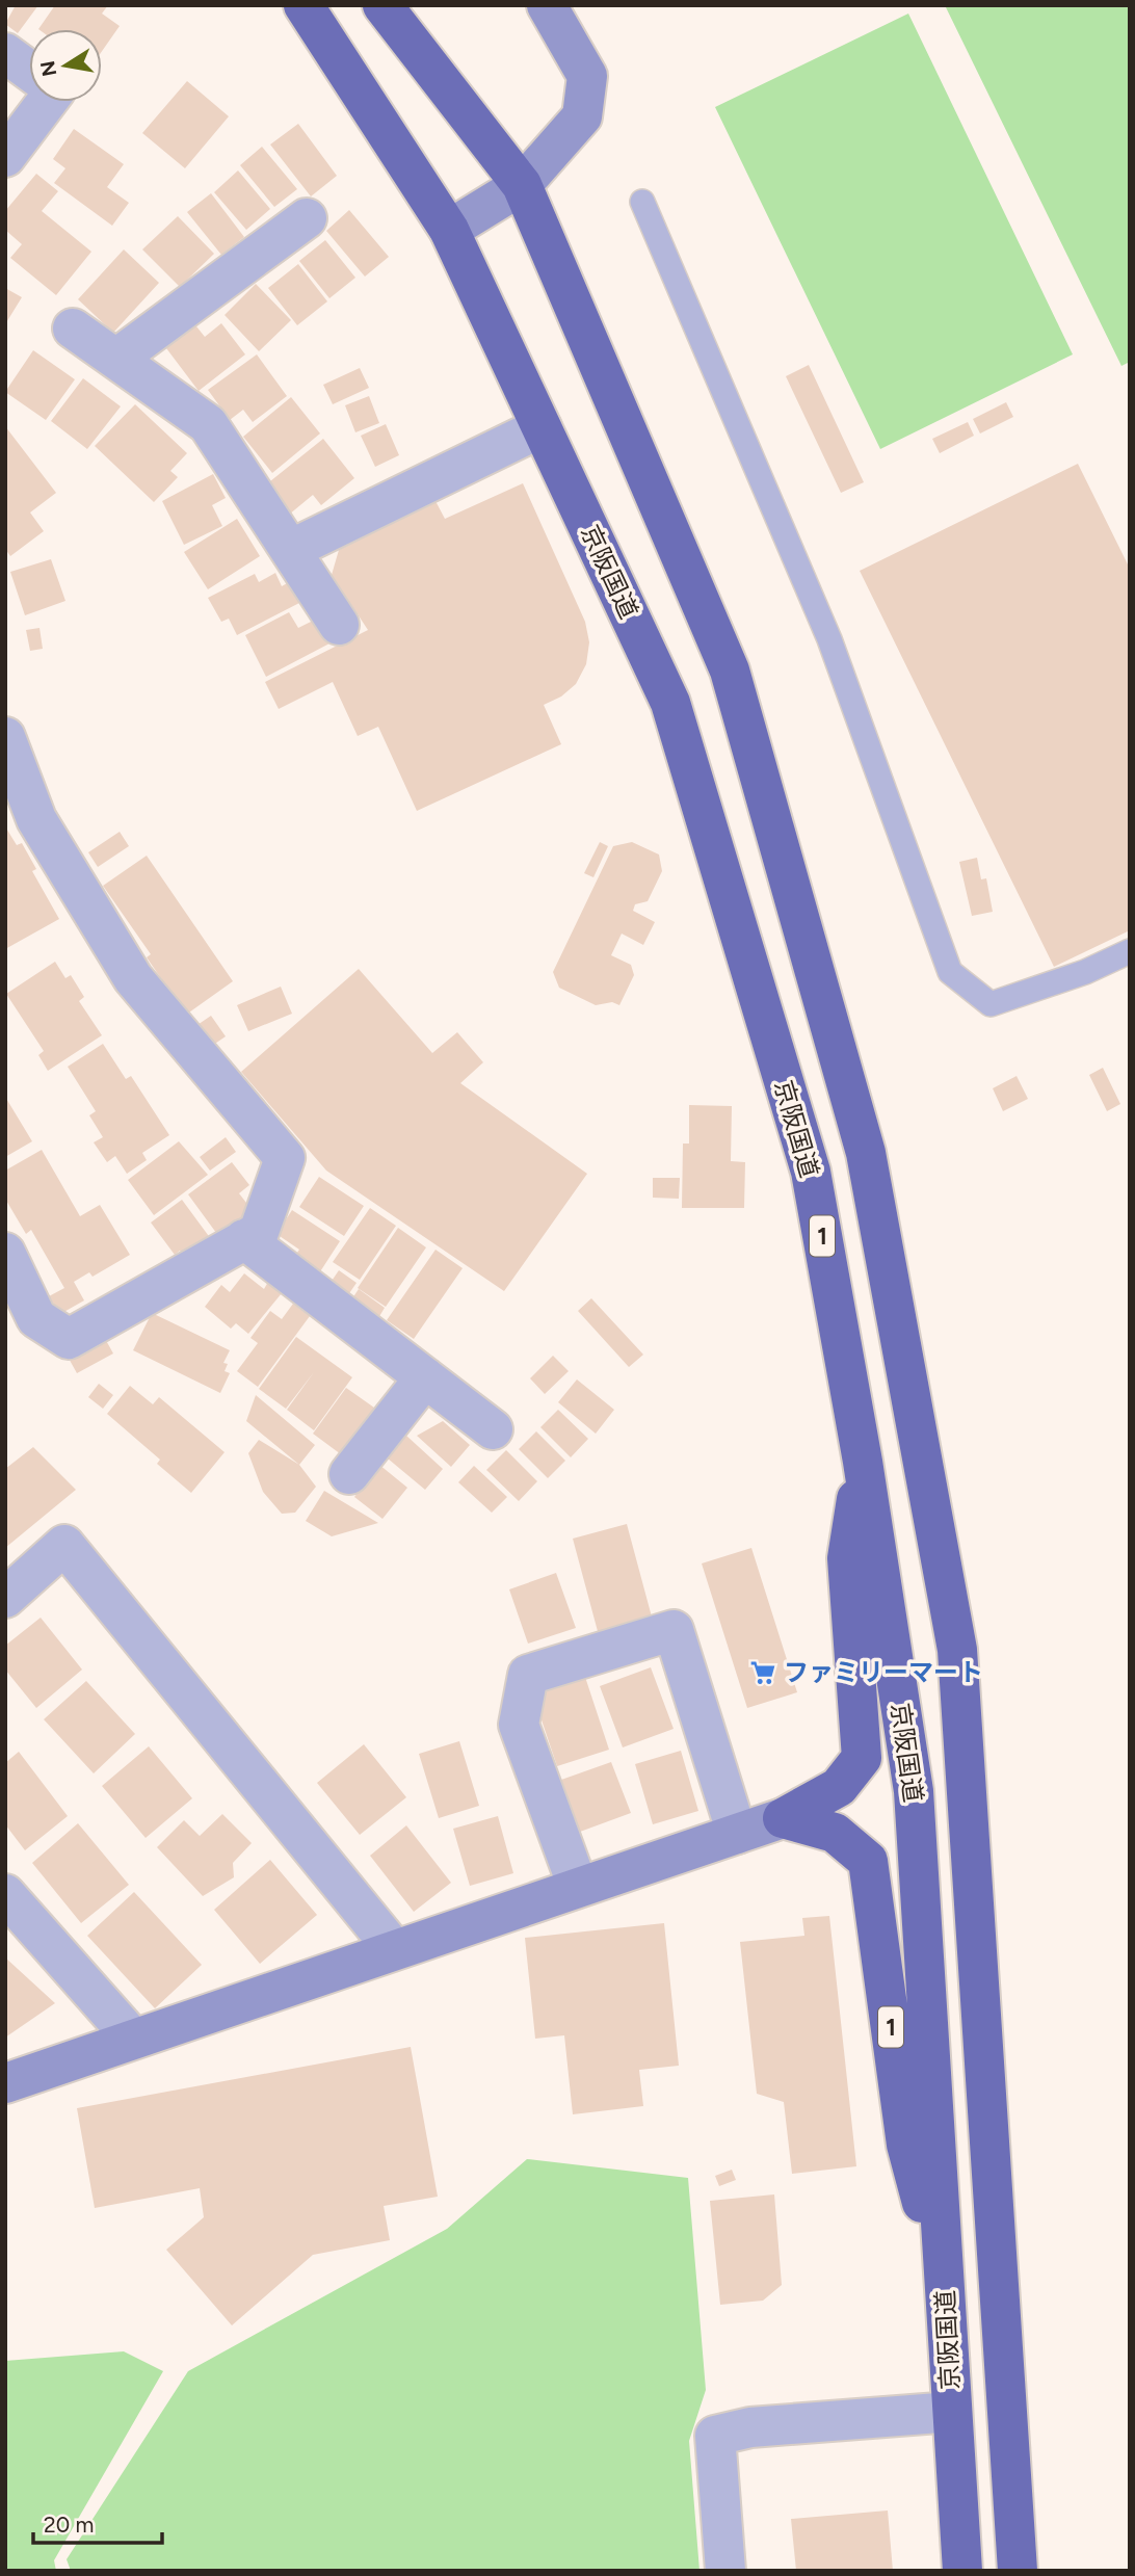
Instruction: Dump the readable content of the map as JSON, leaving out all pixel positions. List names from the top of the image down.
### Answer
{
  "streets": {
    "highway": ["京阪国道", "1"]
  },
  "crossings": [
    ["京阪国道", "1"]
  ],
  "places": {
    "supermarket": ["ファミリーマート"]
  },
  "scale_bar": "20 m",
  "north": "left"
}
